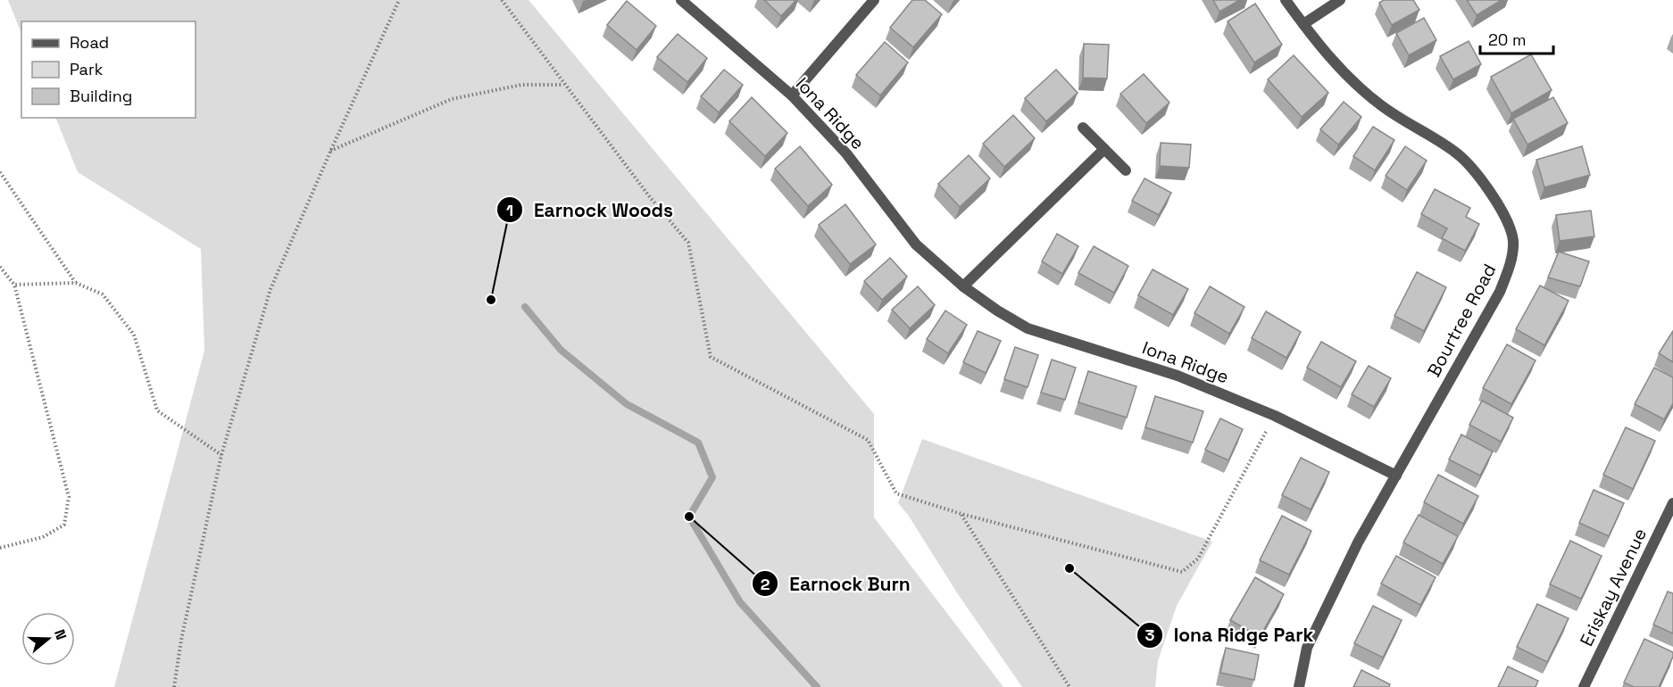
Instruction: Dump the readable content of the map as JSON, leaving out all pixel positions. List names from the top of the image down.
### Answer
{
  "streets": {
    "street": ["Iona Ridge", "Bourtree Road", "Eriskay Avenue"]
  },
  "crossings": [
    ["Iona Ridge", "Bourtree Road"]
  ],
  "places": ["Earnock Woods", "Earnock Burn", "Iona Ridge Park"],
  "legend": ["Road", "Park", "Building"],
  "scale_bar": "20 m",
  "north": "right"
}
